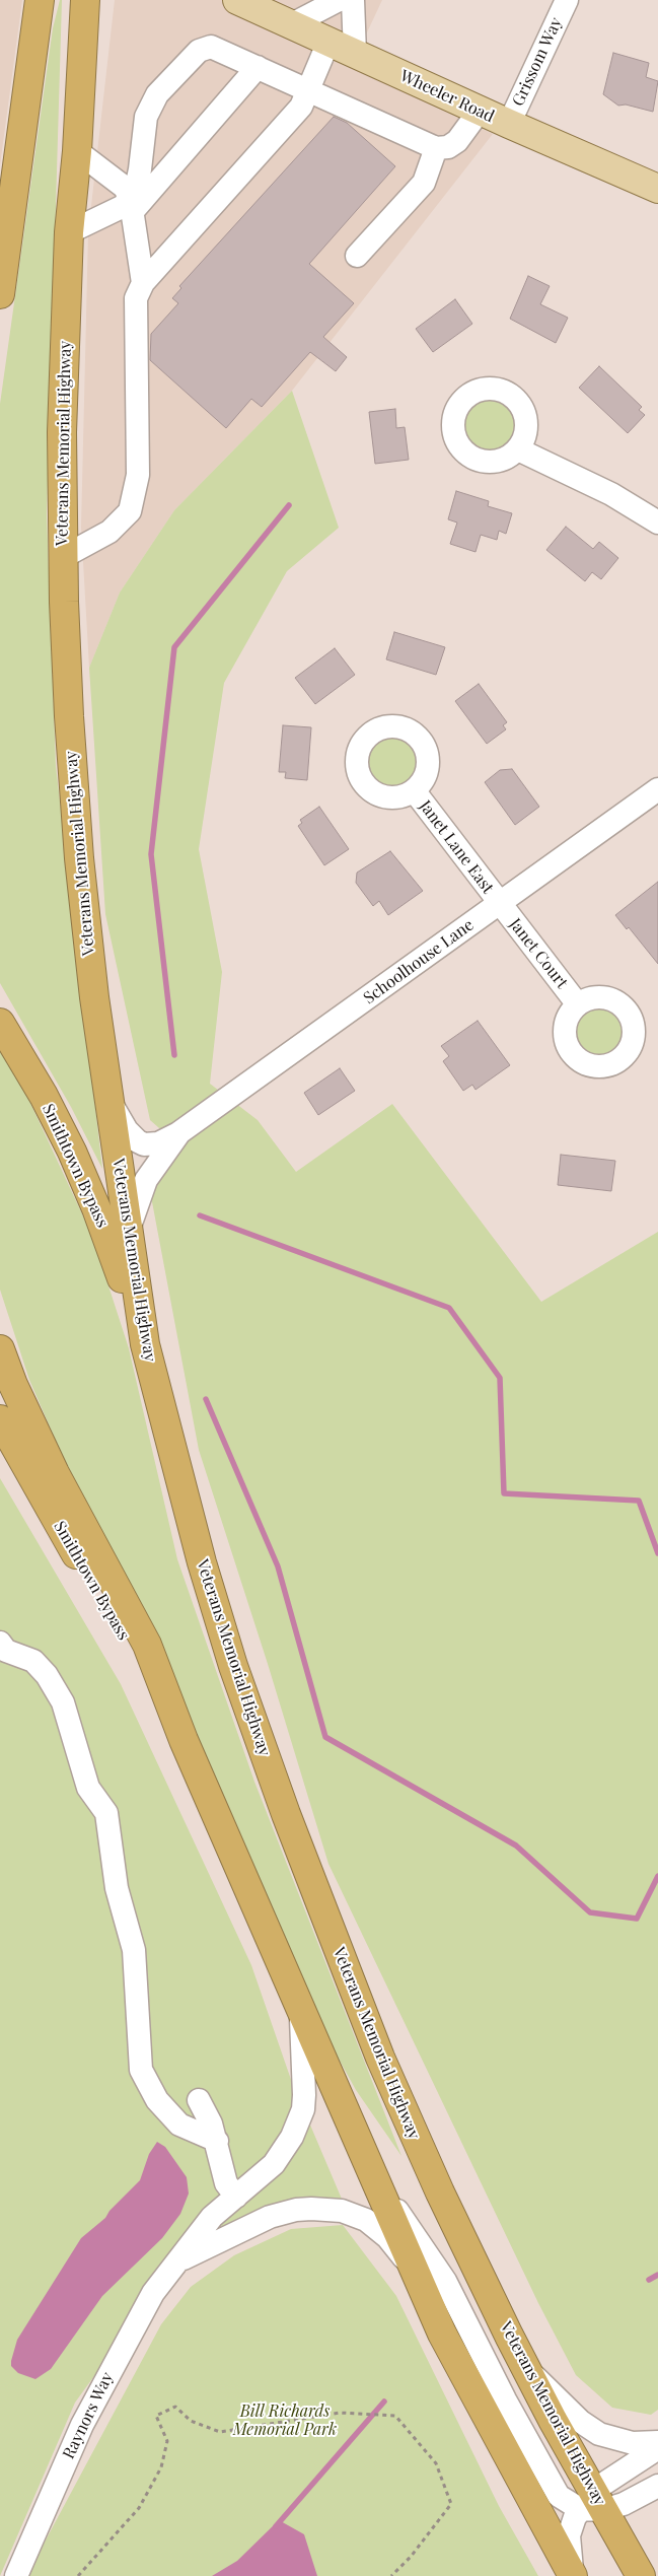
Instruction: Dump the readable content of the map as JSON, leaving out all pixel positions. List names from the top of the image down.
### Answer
{
  "streets": {
    "highway": ["Veterans Memorial Highway", "Smithtown Bypass"],
    "main road": ["Wheeler Road"],
    "street": [
      "Grissom Way",
      "Janet Lane East",
      "Janet Court",
      "Schoolhouse Lane",
      "Raynors Way"
    ]
  },
  "crossings": [
    ["Grissom Way", "Wheeler Road"],
    ["Veterans Memorial Highway", "Schoolhouse Lane"],
    ["Veterans Memorial Highway", "Smithtown Bypass"],
    ["Janet Lane East", "Janet Court"],
    ["Janet Lane East", "Schoolhouse Lane"],
    ["Janet Court", "Schoolhouse Lane"]
  ],
  "parks": ["Bill Richards Memorial Park"]
}
